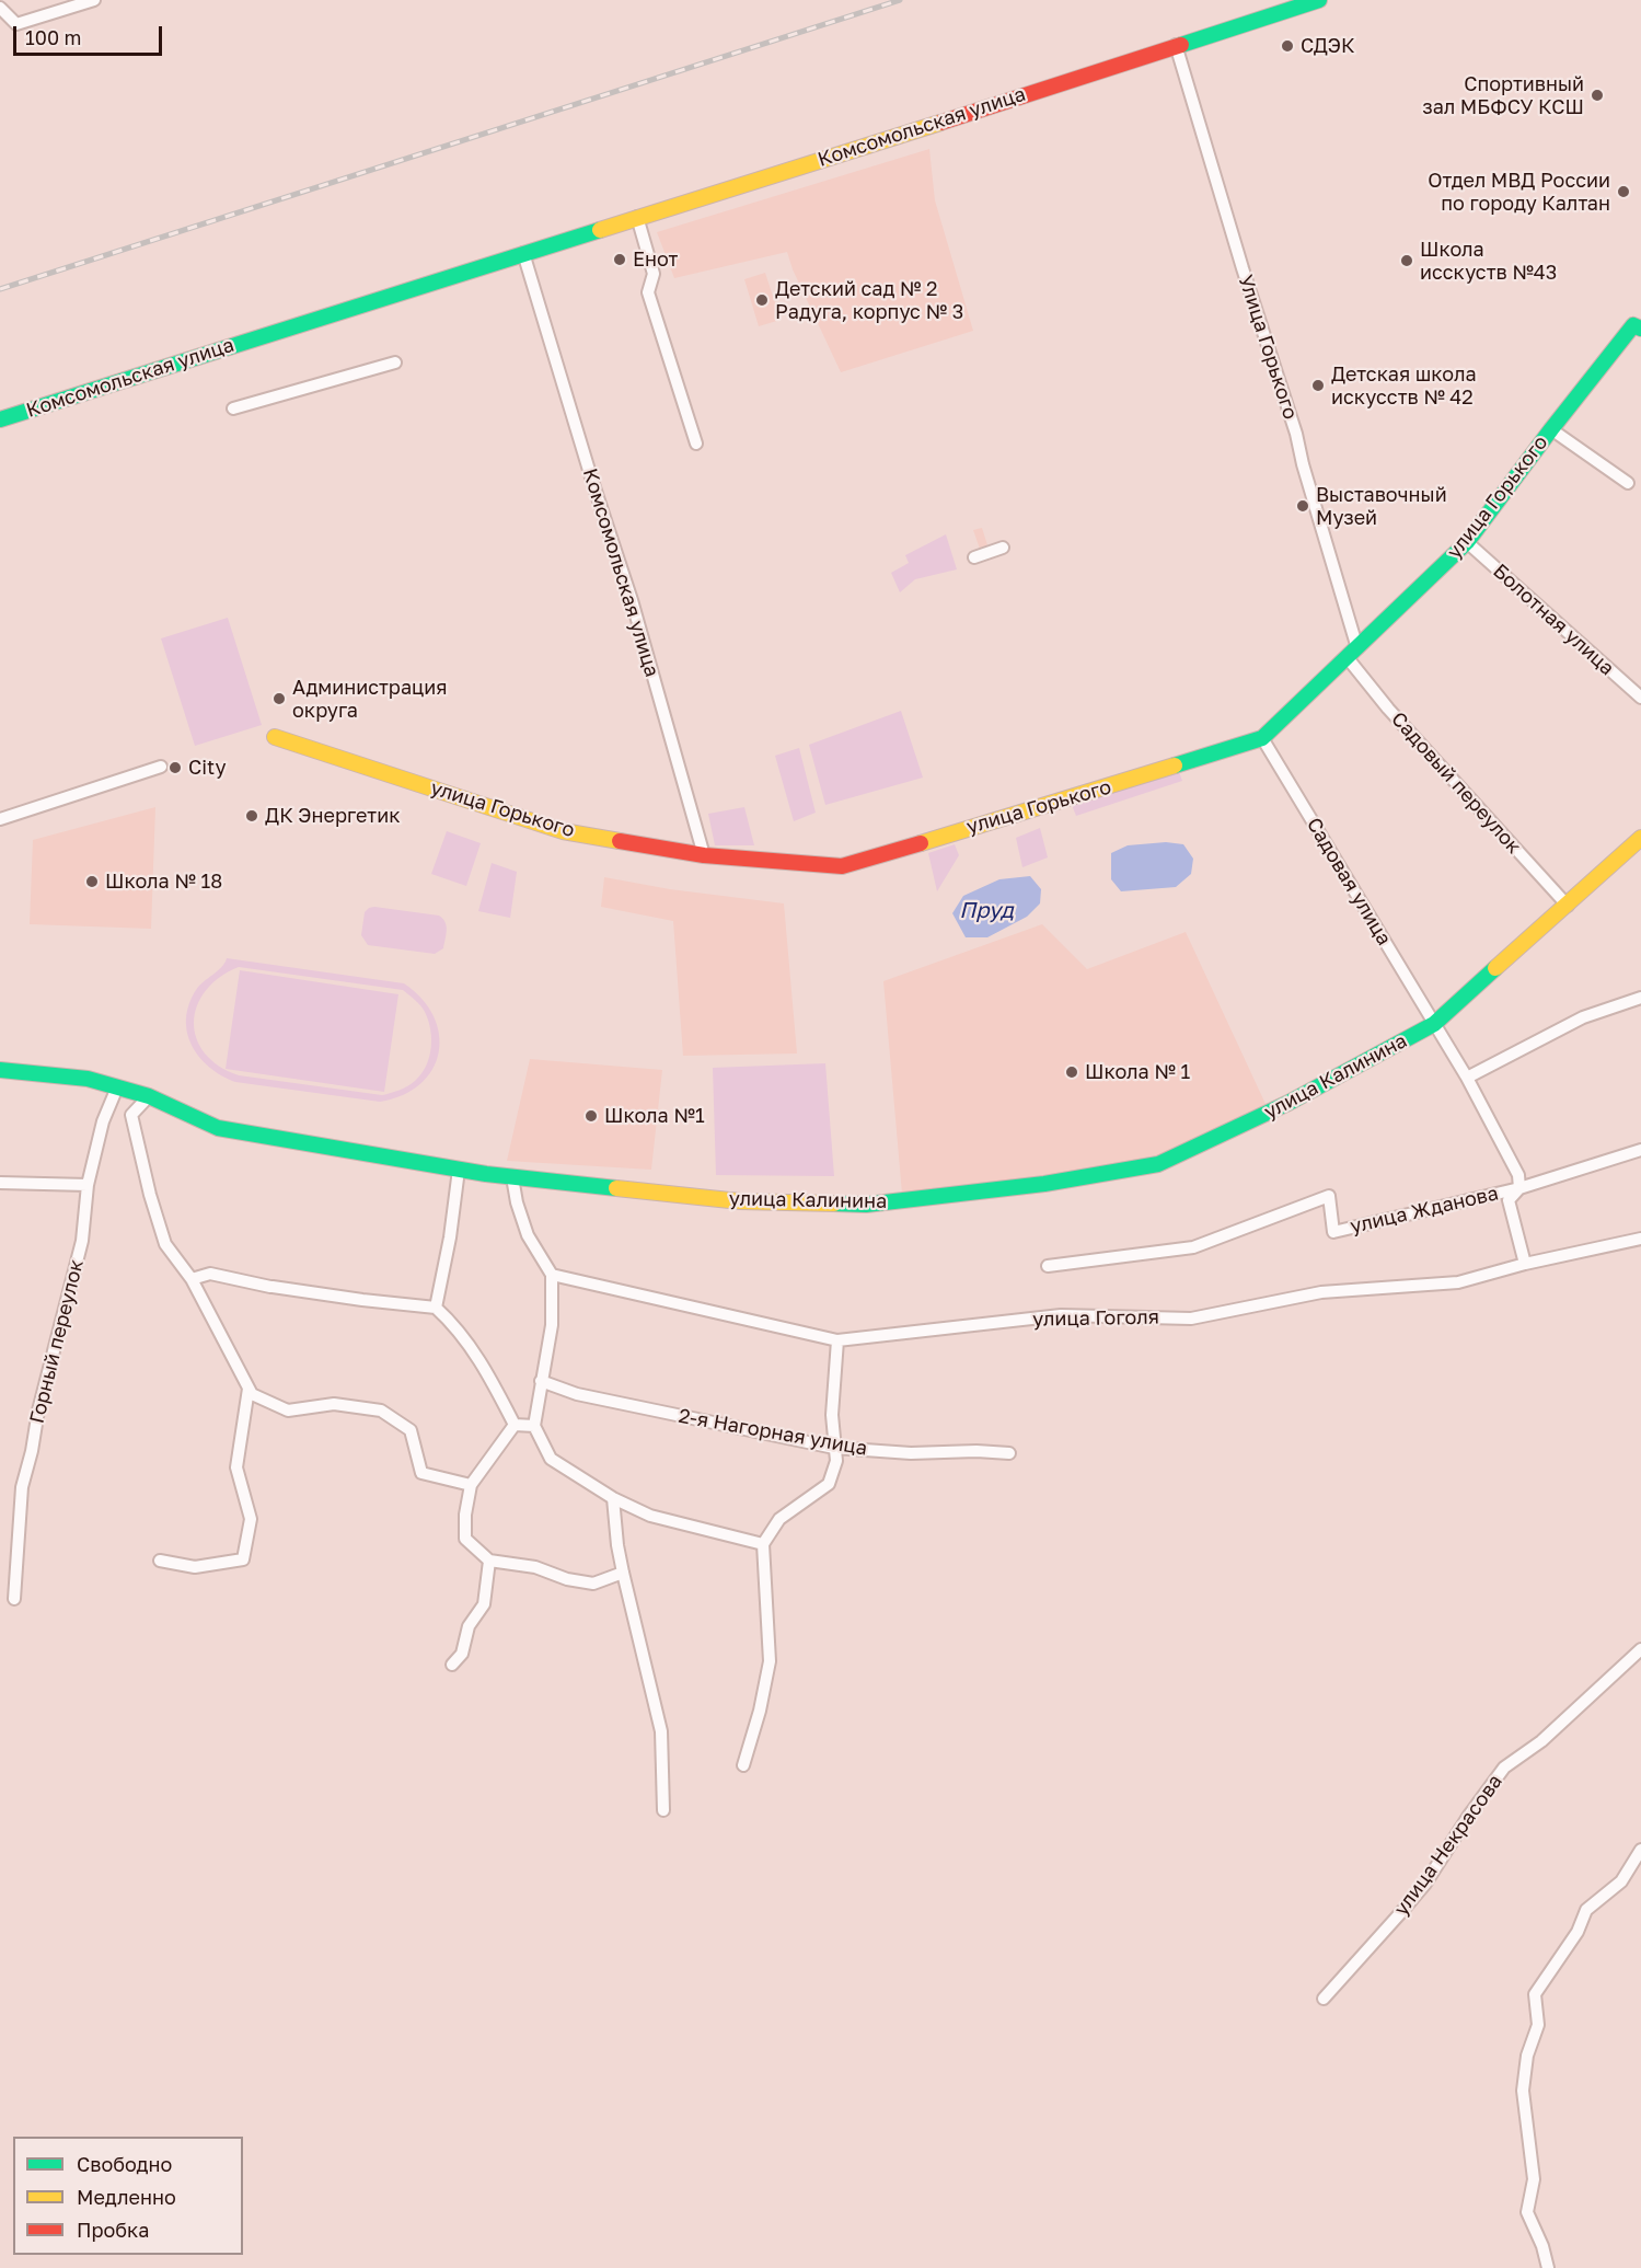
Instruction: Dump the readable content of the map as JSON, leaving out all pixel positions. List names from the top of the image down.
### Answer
{
  "streets": {
    "street": [
      "Комсомольская улица",
      "Улица Горького",
      "улица Горького",
      "Болотная улица",
      "Садовый переулок",
      "Садовая улица",
      "улица Калинина",
      "улица Жданова",
      "улица Гоголя",
      "Горный переулок",
      "2-я Нагорная улица",
      "улица Некрасова"
    ]
  },
  "crossings": [
    ["Комсомольская улица", "Улица Горького"],
    ["Комсомольская улица", "улица Горького"],
    ["Улица Горького", "улица Горького"],
    ["Улица Горького", "Садовый переулок"],
    ["улица Горького", "Болотная улица"],
    ["улица Горького", "Садовый переулок"],
    ["улица Горького", "Садовая улица"],
    ["Садовый переулок", "улица Калинина"],
    ["Садовая улица", "улица Калинина"],
    ["Садовая улица", "улица Жданова"],
    ["улица Калинина", "Горный переулок"]
  ],
  "water": ["Пруд"],
  "places": [
    "СДЭК",
    "Спортивный зал МБФСУ КСШ",
    "Отдел МВД России по городу Калтан",
    "Енот",
    "Школа исскуств №43",
    "Детский сад № 2 Радуга, корпус № 3",
    "Детская школа искусств № 42",
    "Выставочный Музей",
    "Администрация округа",
    "City",
    "ДК Энергетик",
    "Школа № 18",
    "Школа № 1",
    "Школа №1"
  ],
  "legend": ["Свободно", "Медленно", "Пробка"],
  "scale_bar": "100 m"
}
